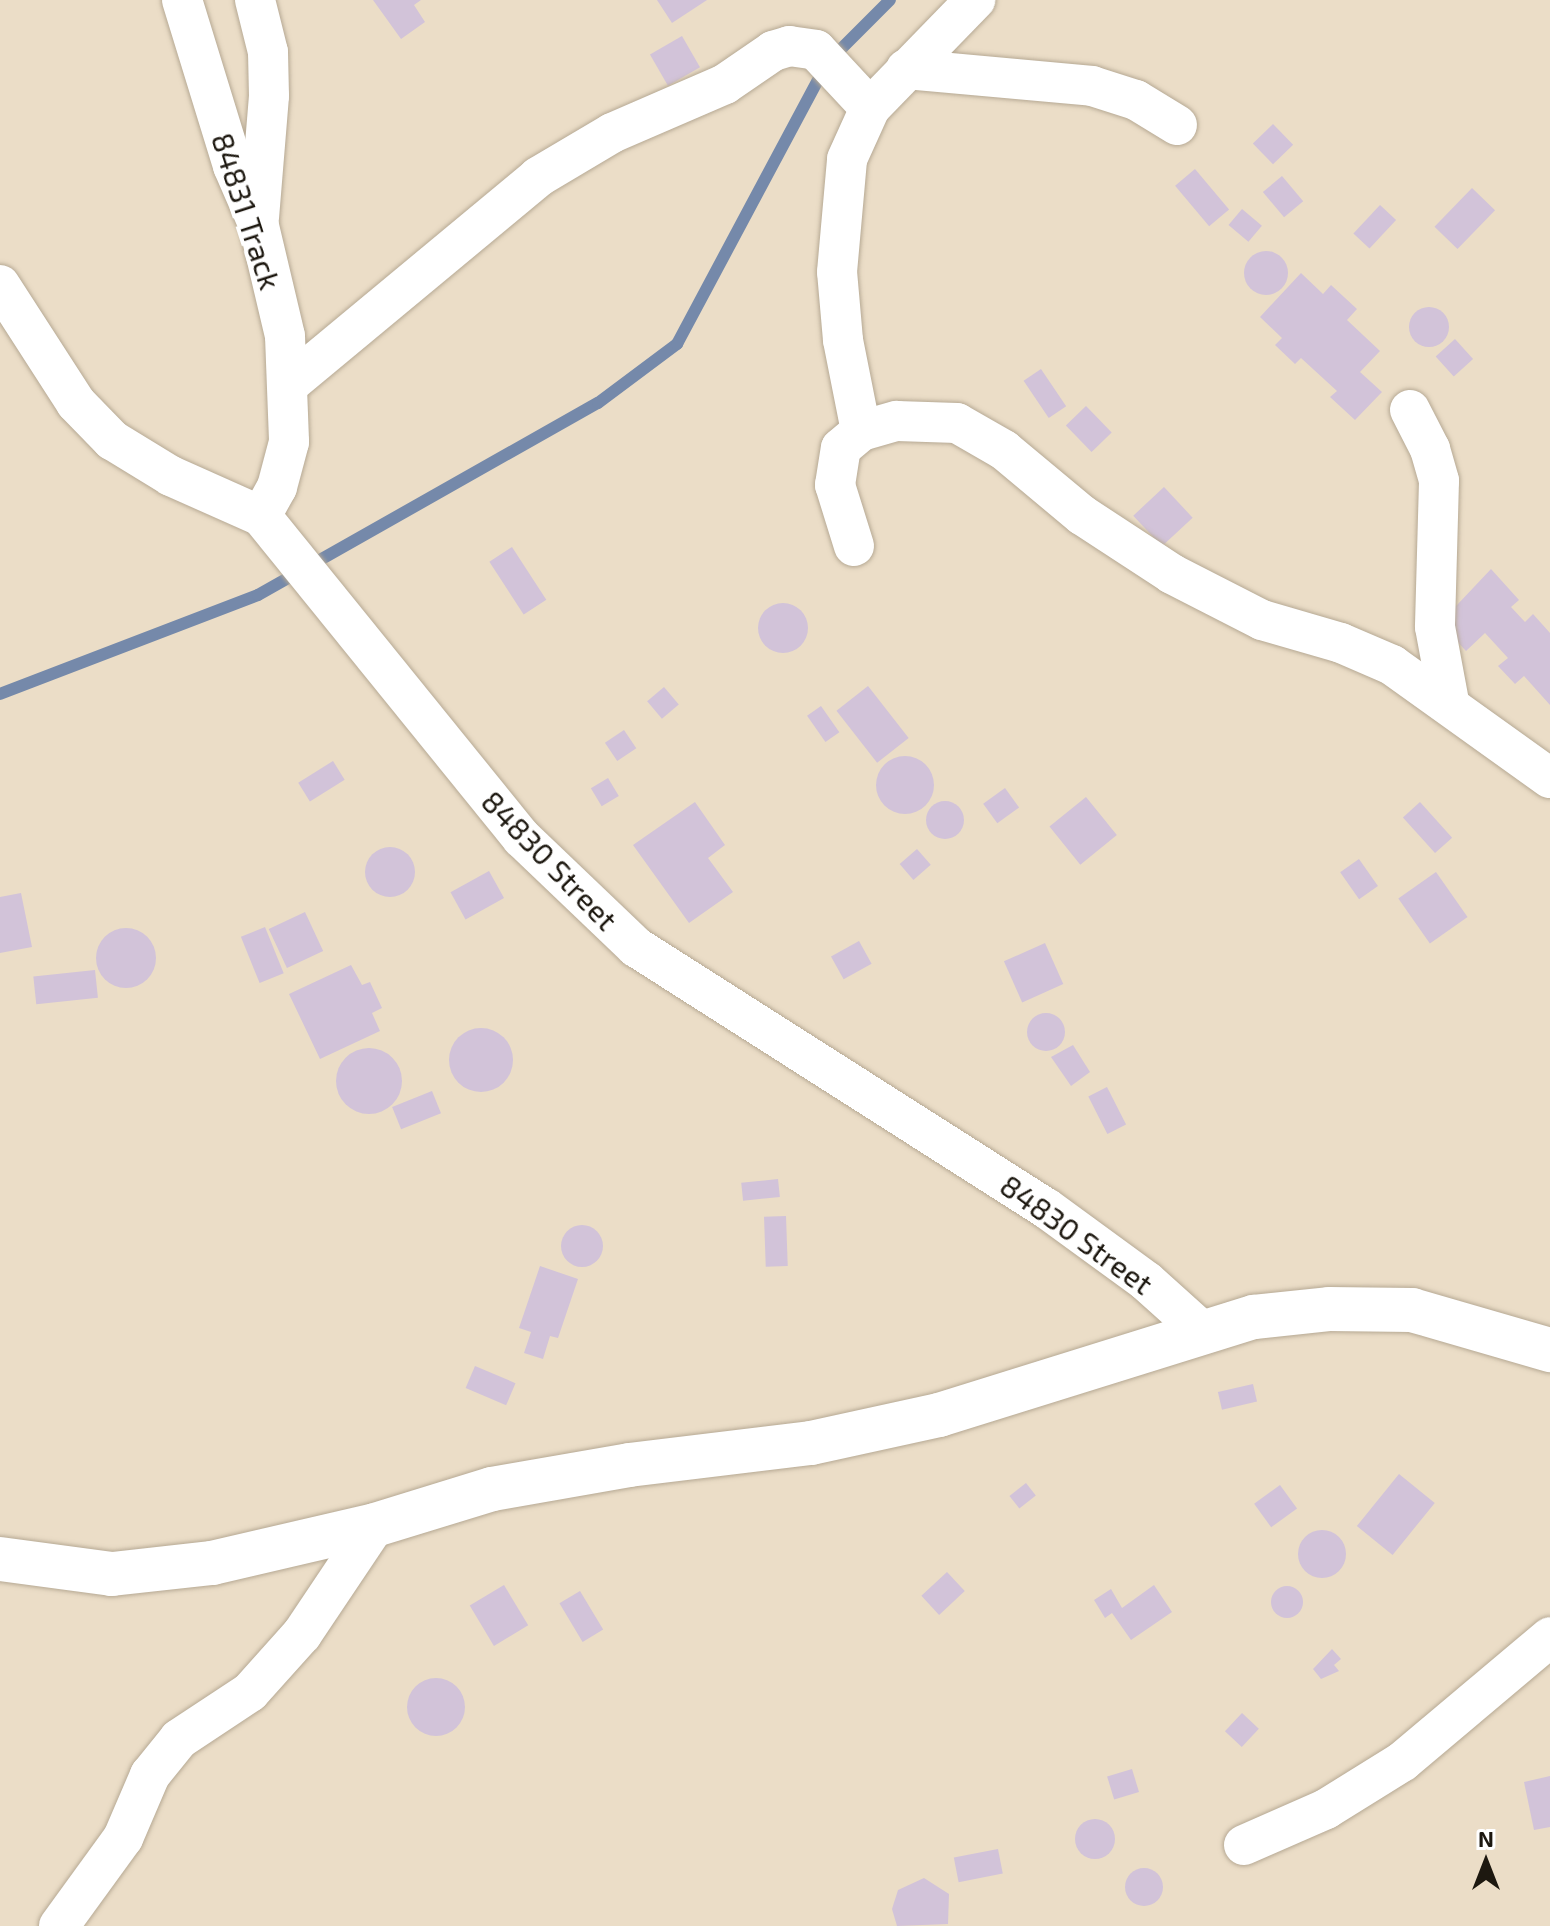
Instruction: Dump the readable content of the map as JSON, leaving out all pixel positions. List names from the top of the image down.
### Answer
{
  "streets": {
    "street": ["84831 Track", "84830 Street"]
  },
  "crossings": [
    ["84831 Track", "84830 Street"]
  ],
  "north": "top"
}
